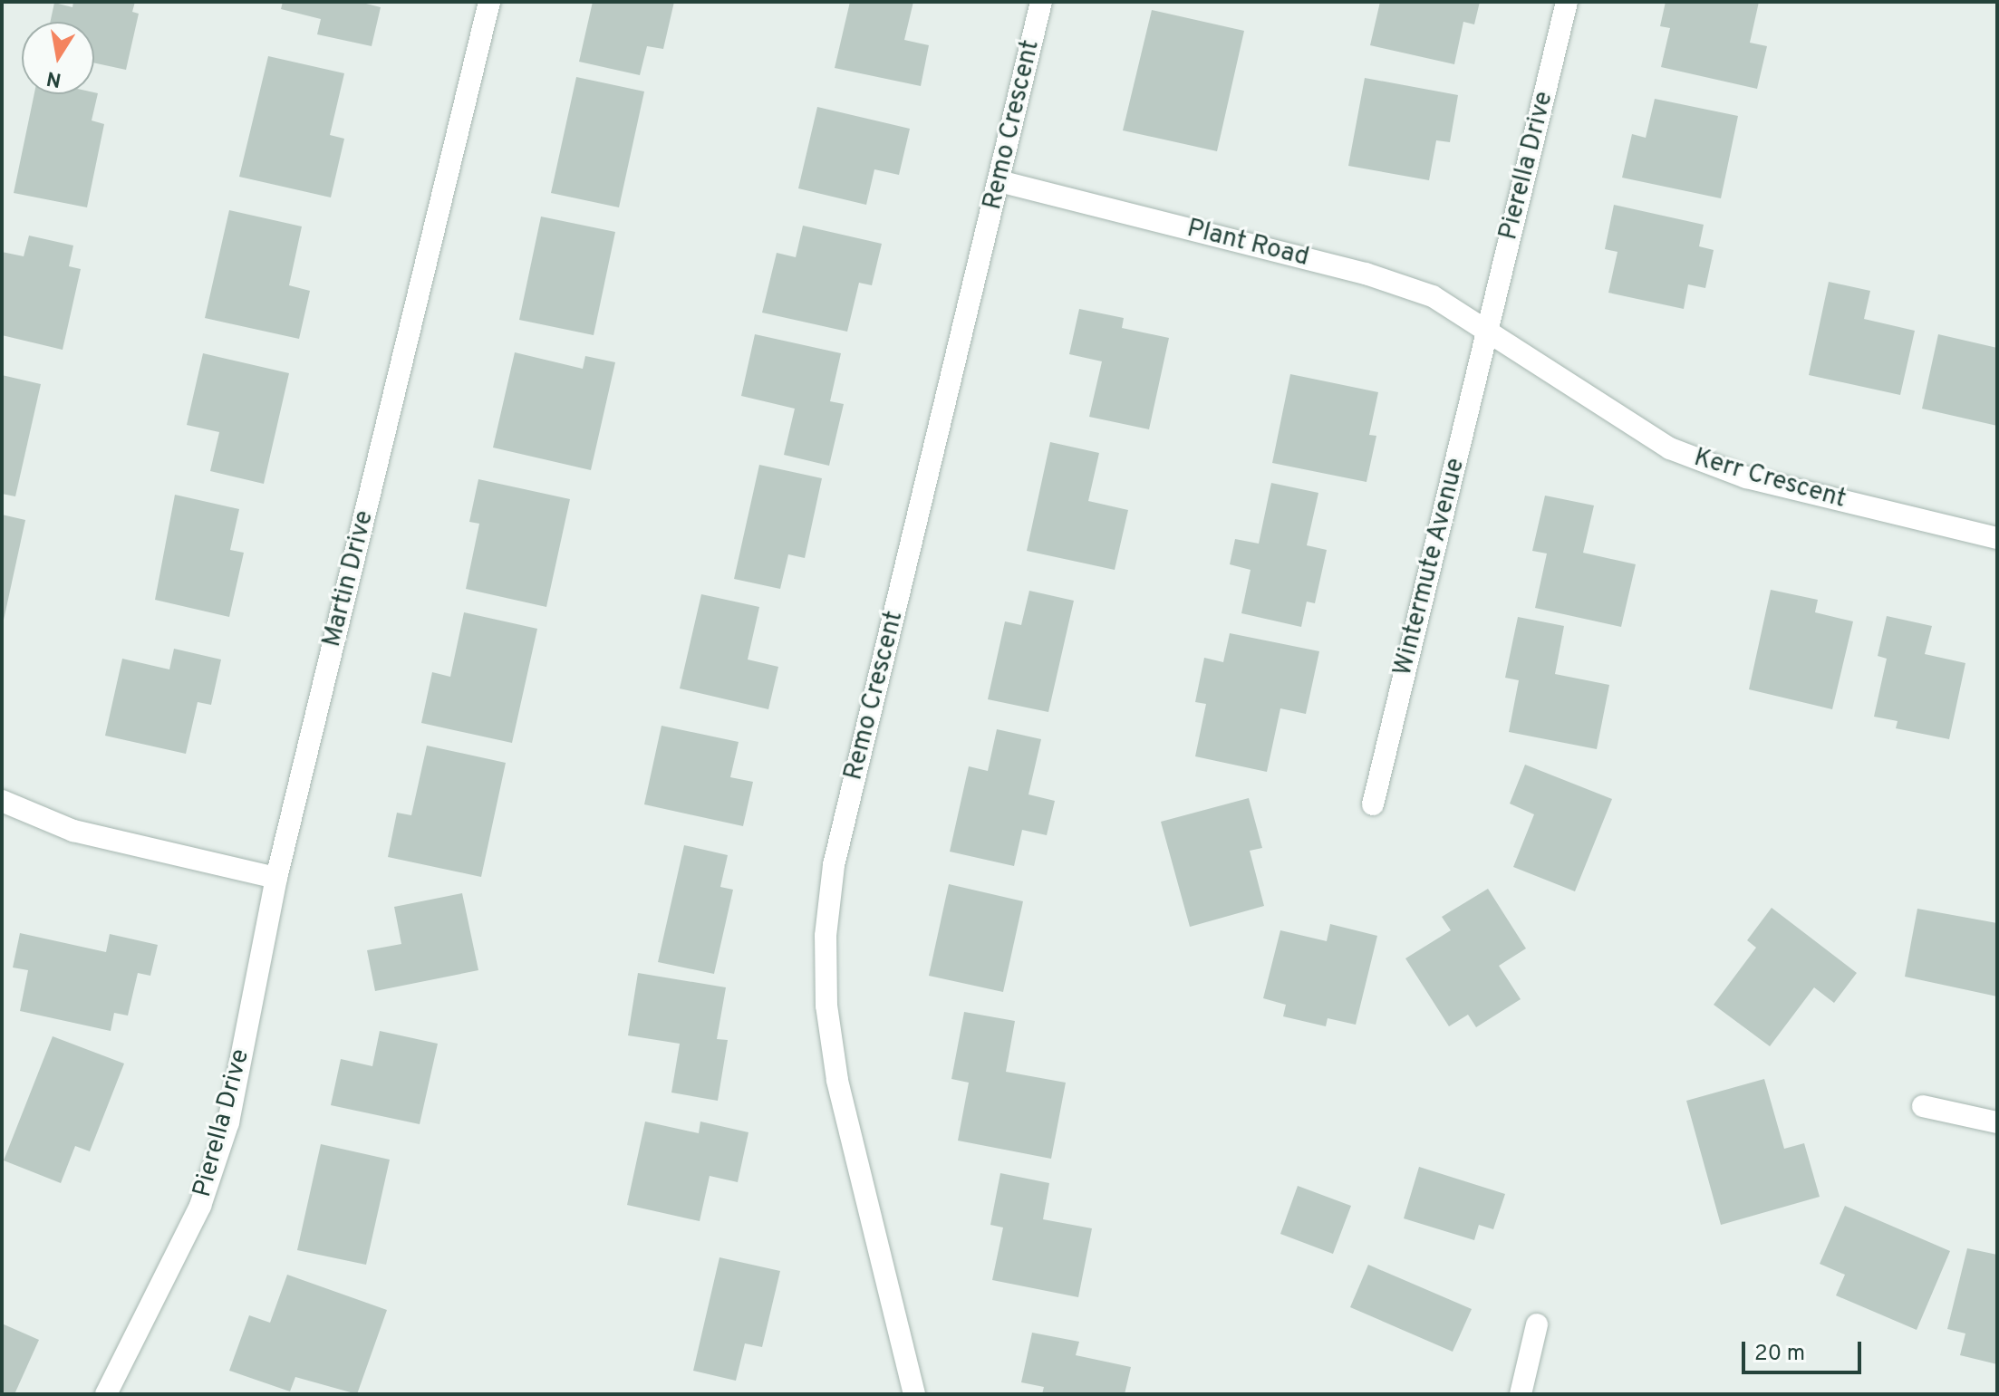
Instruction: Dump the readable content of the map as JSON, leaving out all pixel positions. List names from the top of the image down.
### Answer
{
  "streets": {
    "street": [
      "Remo Crescent",
      "Pierella Drive",
      "Plant Road",
      "Kerr Crescent",
      "Wintermute Avenue",
      "Martin Drive"
    ]
  },
  "crossings": [
    ["Remo Crescent", "Plant Road"],
    ["Pierella Drive", "Plant Road"],
    ["Pierella Drive", "Kerr Crescent"],
    ["Pierella Drive", "Wintermute Avenue"],
    ["Pierella Drive", "Martin Drive"],
    ["Plant Road", "Kerr Crescent"],
    ["Plant Road", "Wintermute Avenue"],
    ["Kerr Crescent", "Wintermute Avenue"]
  ],
  "scale_bar": "20 m",
  "north": "bottom"
}
